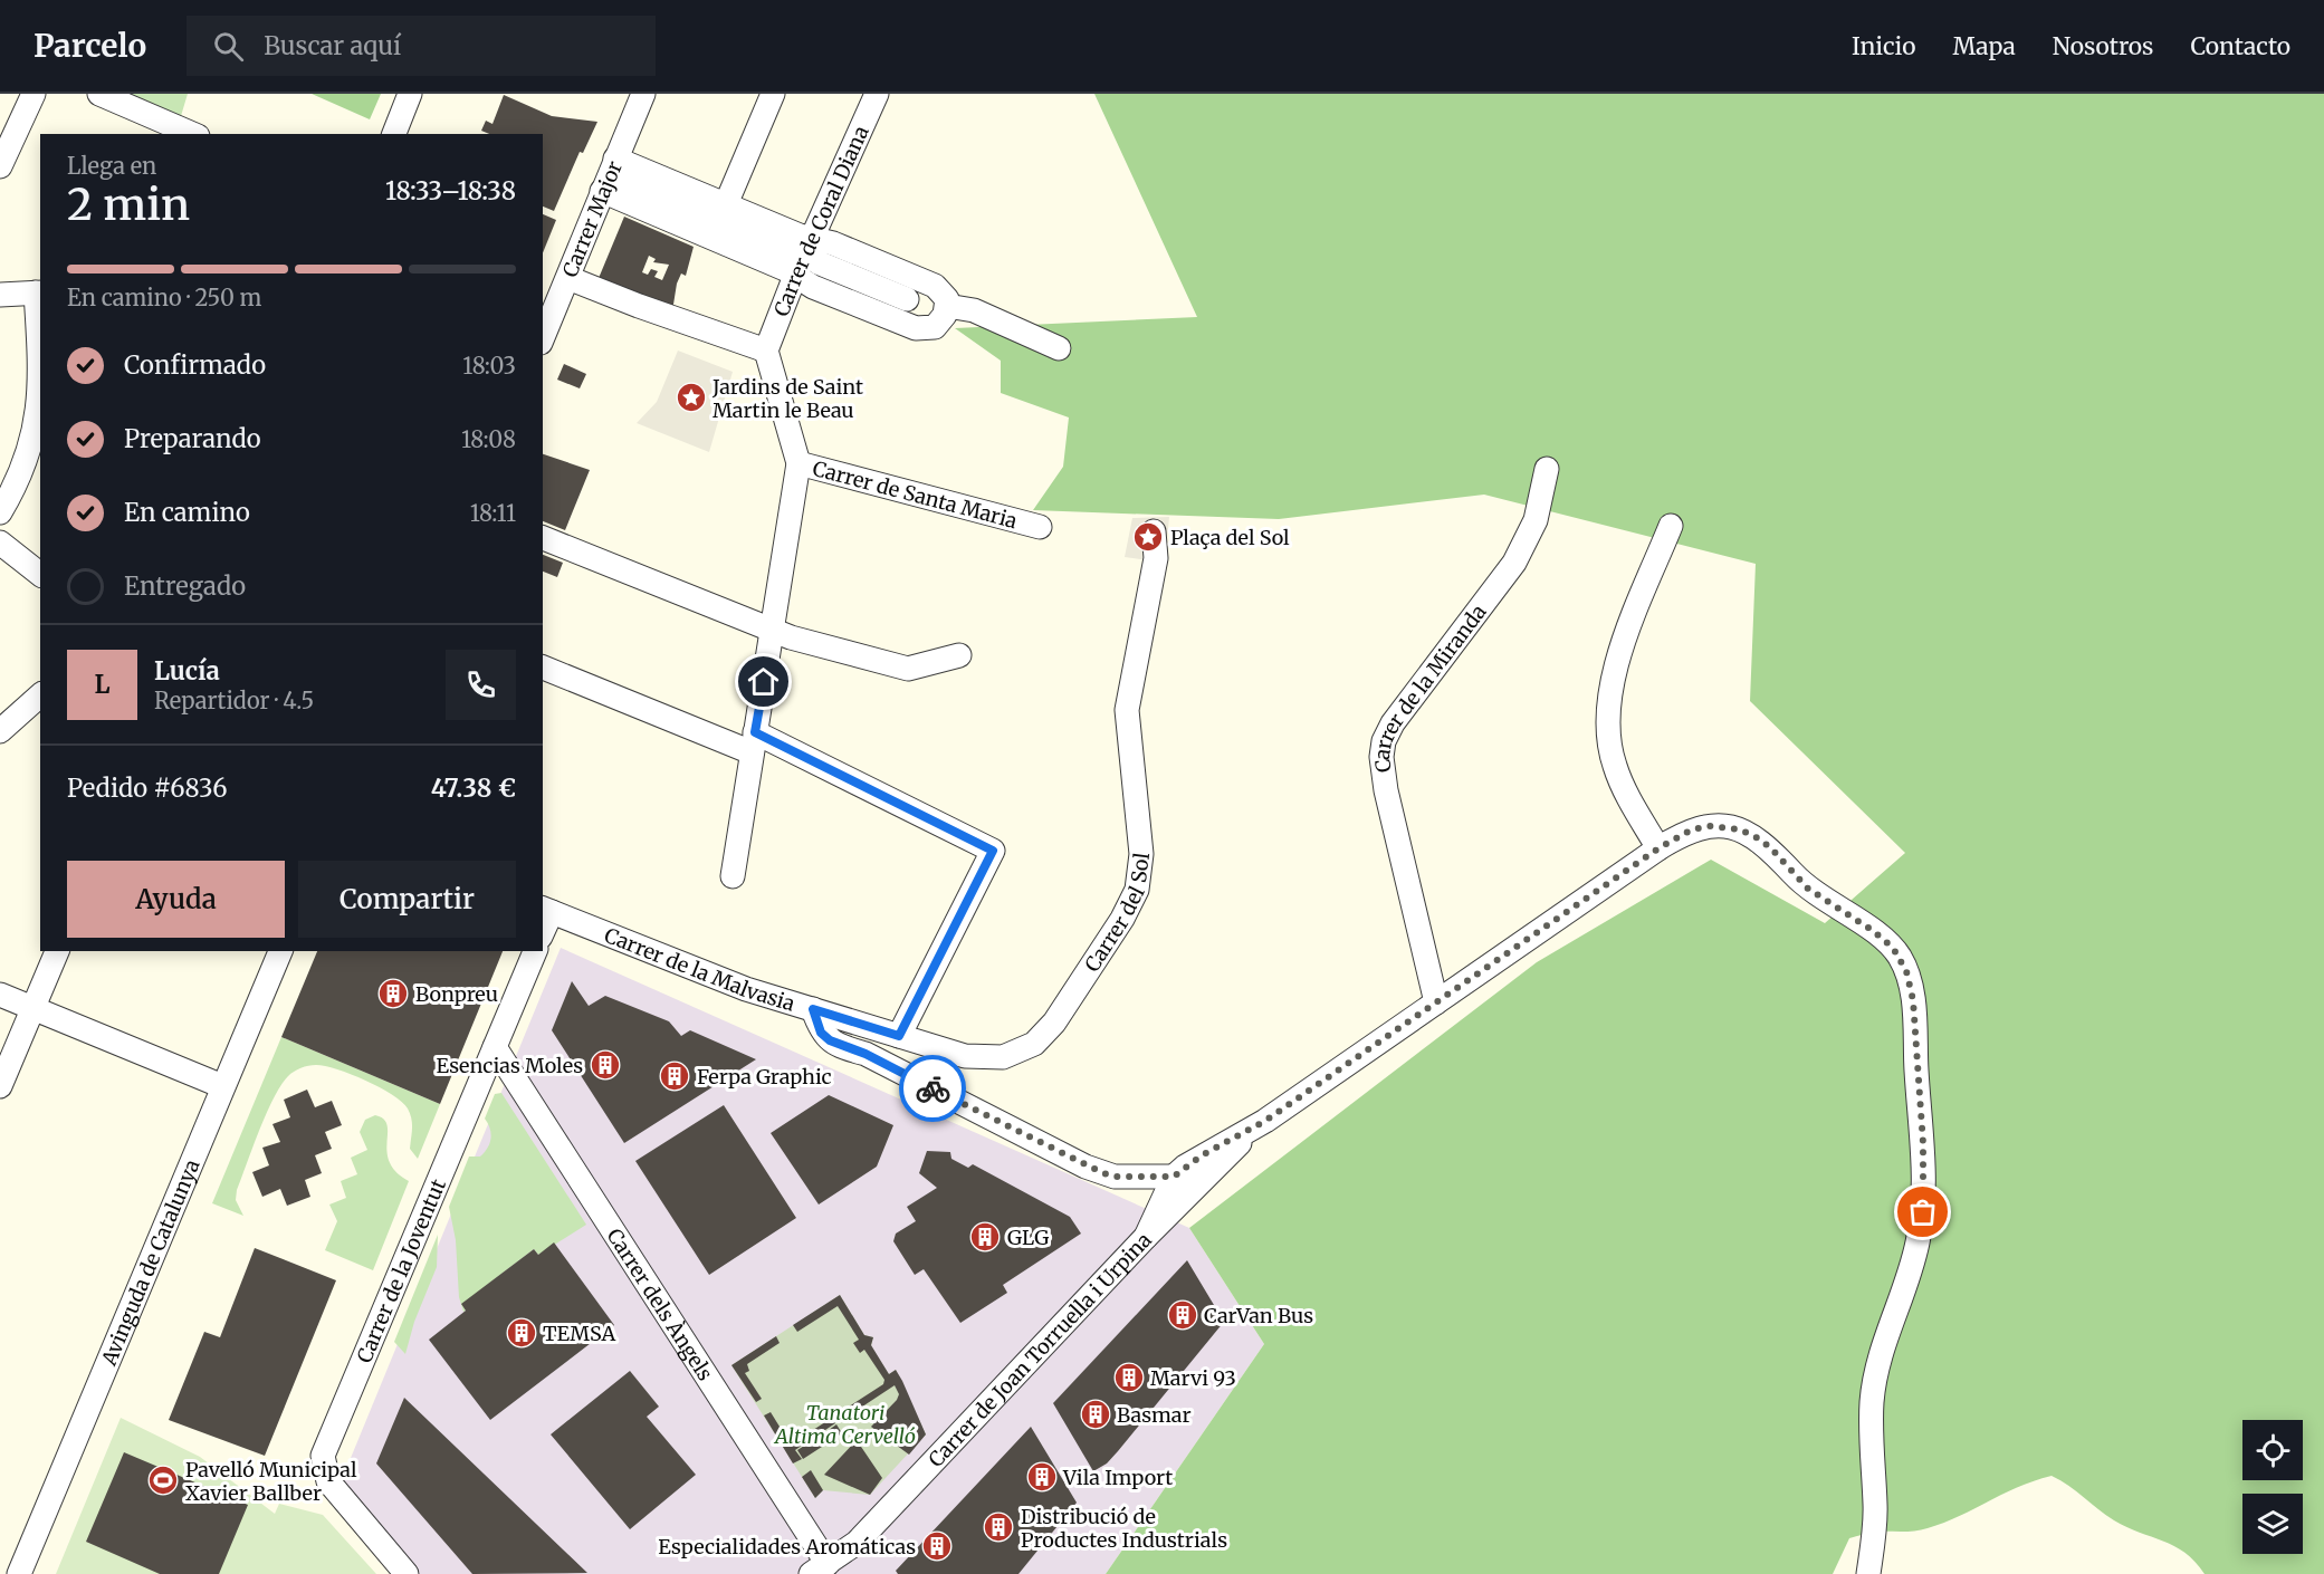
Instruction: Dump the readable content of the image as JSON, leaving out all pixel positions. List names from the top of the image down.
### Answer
{
  "streets": {
    "street": [
      "Carrer Major",
      "Carrer de Coral Diana",
      "Carrer de Santa Maria",
      "Carrer de la Miranda",
      "Carrer del Sol",
      "Carrer de la Malvasia",
      "Avinguda de Catalunya",
      "Carrer de la Joventut",
      "Carrer dels Àngels",
      "Carrer de Joan Torruella i Urpina"
    ]
  },
  "crossings": [
    ["Carrer de Coral Diana", "Carrer de Santa Maria"],
    ["Carrer del Sol", "Carrer de la Malvasia"],
    ["Carrer de la Joventut", "Carrer dels Àngels"],
    ["Carrer dels Àngels", "Carrer de Joan Torruella i Urpina"]
  ],
  "parks": ["Tanatori Altima Cervelló"],
  "places": {
    "place": ["Jardins de Saint Martin le Beau", "Plaça del Sol"],
    "building": [
      "Bonpreu",
      "Esencias Moles",
      "Ferpa Graphic",
      "GLG",
      "CarVan Bus",
      "TEMSA",
      "Marvi 93",
      "Basmar",
      "Vila Import",
      "Distribució de Productes Industrials",
      "Especialidades Aromáticas"
    ],
    "sports": ["Pavelló Municipal Xavier Ballber"]
  },
  "page": {
    "header": "Parcelo",
    "search": "Buscar aquí",
    "nav": [
      "Inicio",
      "Mapa",
      "Nosotros",
      "Contacto"
    ],
    "heading": ["2 min", "Llega en", "18:33–18:38"],
    "panel": [
      "Lucía",
      "Repartidor · 4.5",
      "Pedido #6836",
      "47.38 €"
    ],
    "bar": "En camino · 250 m",
    "list": [
      ["Confirmado", "18:03"],
      ["Preparando", "18:08"],
      ["En camino", "18:11"],
      "Entregado"
    ],
    "round": "L",
    "buttons": ["Ayuda", "Compartir"]
  }
}
